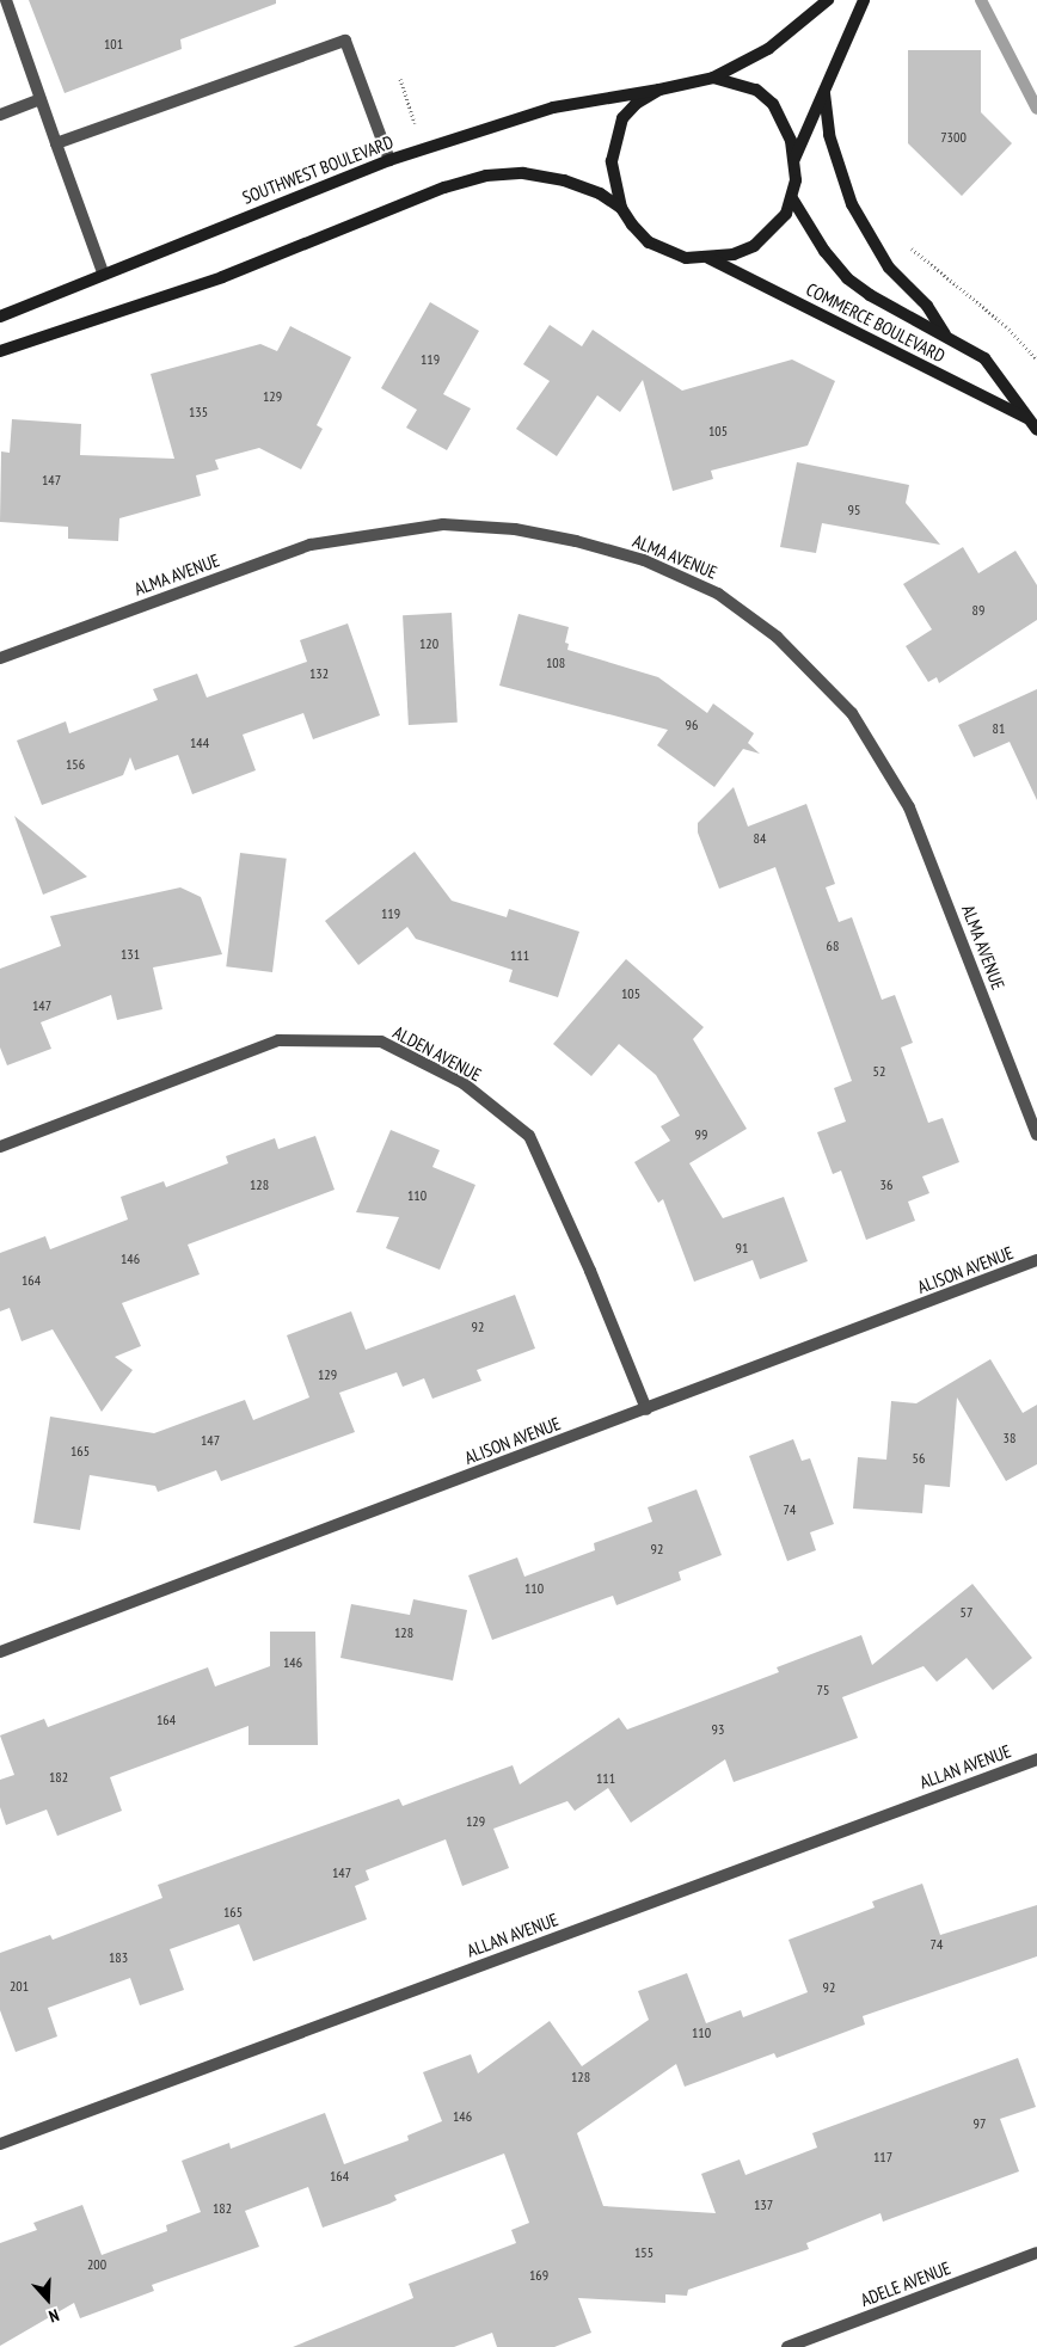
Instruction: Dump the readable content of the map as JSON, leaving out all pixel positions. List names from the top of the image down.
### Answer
{
  "streets": {
    "street": [
      "SOUTHWEST BOULEVARD",
      "COMMERCE BOULEVARD",
      "ALMA AVENUE",
      "ALDEN AVENUE",
      "ALISON AVENUE",
      "ALLAN AVENUE",
      "ADELE AVENUE"
    ]
  },
  "crossings": [
    ["SOUTHWEST BOULEVARD", "COMMERCE BOULEVARD"],
    ["ALDEN AVENUE", "ALISON AVENUE"]
  ],
  "house_numbers": [
    "101",
    "7300",
    "119",
    "129",
    "135",
    "105",
    "147",
    "95",
    "89",
    "120",
    "108",
    "132",
    "96",
    "81",
    "144",
    "156",
    "84",
    "119",
    "68",
    "131",
    "111",
    "105",
    "147",
    "52",
    "99",
    "128",
    "36",
    "110",
    "91",
    "146",
    "164",
    "92",
    "129",
    "38",
    "147",
    "165",
    "56",
    "74",
    "92",
    "110",
    "57",
    "128",
    "146",
    "75",
    "164",
    "93",
    "182",
    "111",
    "129",
    "147",
    "165",
    "74",
    "183",
    "201",
    "92",
    "110",
    "128",
    "146",
    "97",
    "117",
    "164",
    "137",
    "182",
    "155",
    "200",
    "169"
  ],
  "north": "bottom"
}
